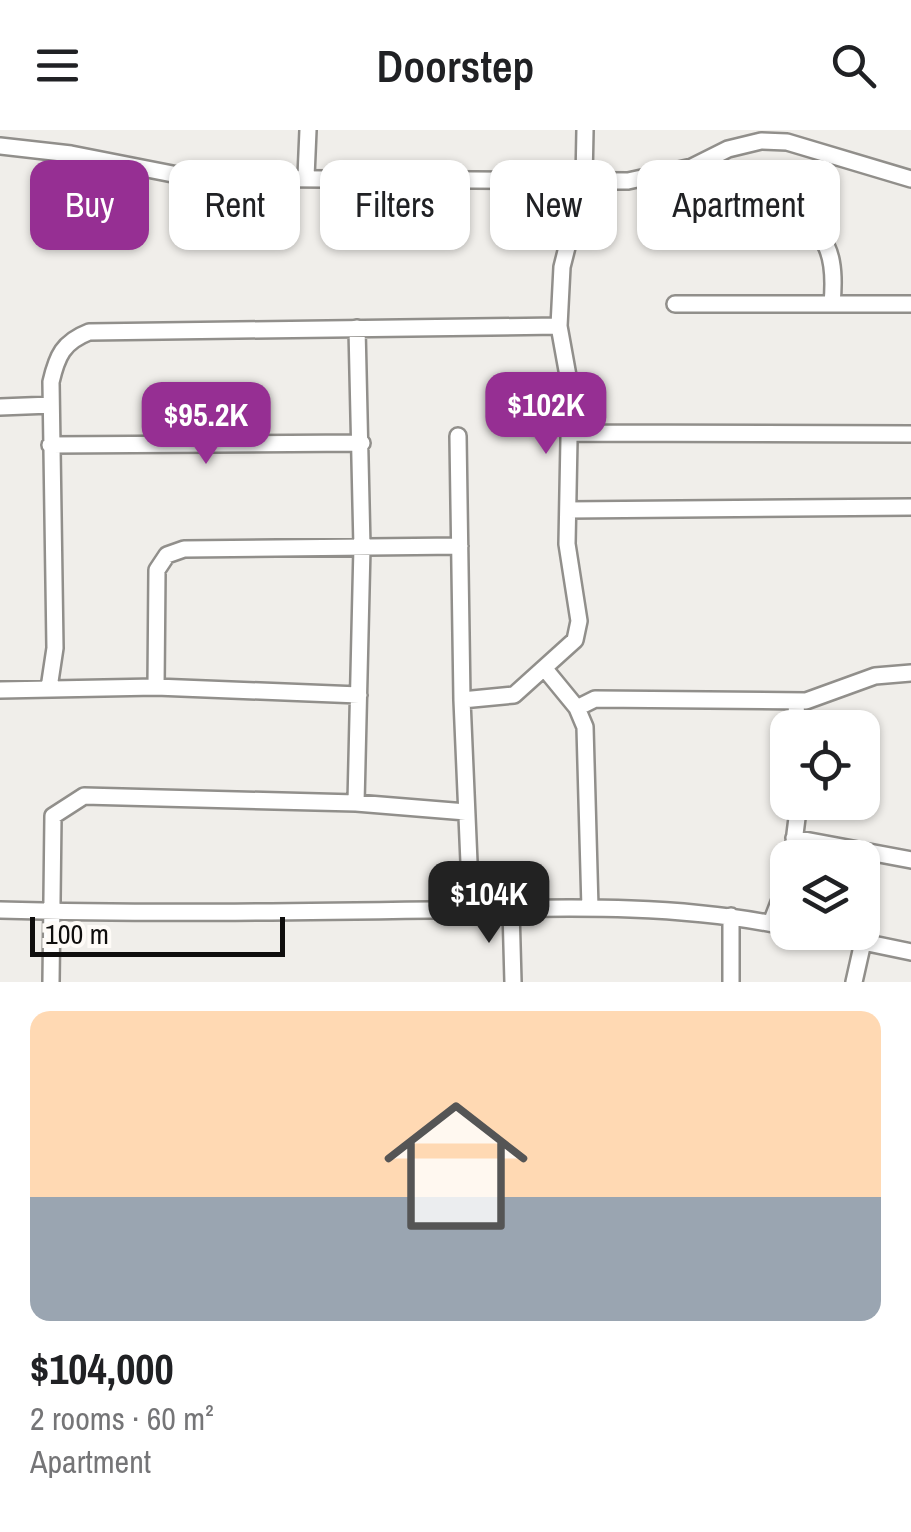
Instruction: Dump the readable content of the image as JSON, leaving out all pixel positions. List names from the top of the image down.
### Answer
{
  "scale_bar": "100 m",
  "page": {
    "header": "Doorstep",
    "chip": [
      "Buy",
      "Rent",
      "Filters",
      "New",
      "Apartment"
    ],
    "price": ["$102K", "$95.2K", "$104K"],
    "scale": "100 m",
    "list": [
      {
        "name": "$104,000",
        "note": "2 rooms · 60 m² · Apartment"
      }
    ]
  }
}
